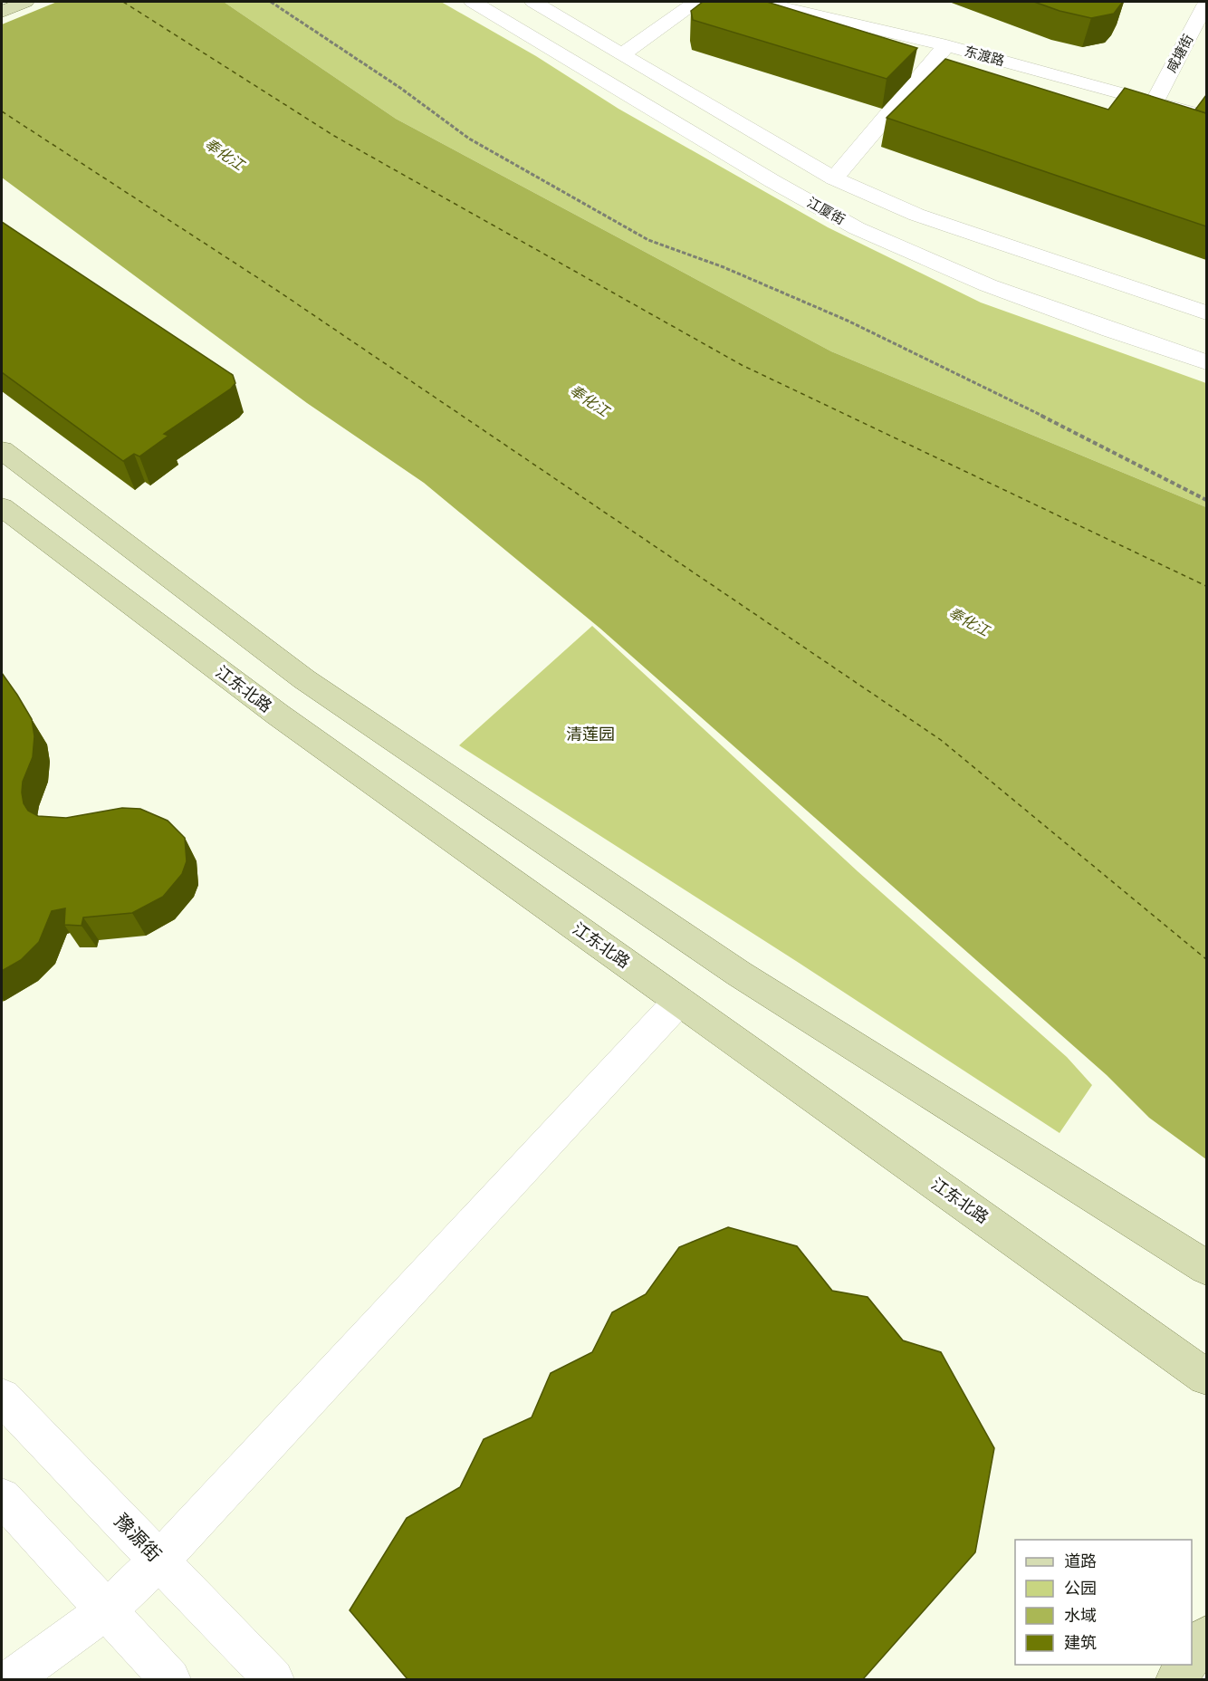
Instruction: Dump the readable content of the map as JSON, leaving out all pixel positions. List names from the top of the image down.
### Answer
{
  "streets": {
    "main road": ["江东北路"],
    "street": [
      "咸塘街",
      "东渡路",
      "江厦街",
      "豫源街"
    ]
  },
  "crossings": [
    ["咸塘街", "东渡路"]
  ],
  "water": ["奉化江"],
  "parks": ["清莲园"],
  "legend": [
    "道路",
    "公园",
    "水域",
    "建筑"
  ]
}
